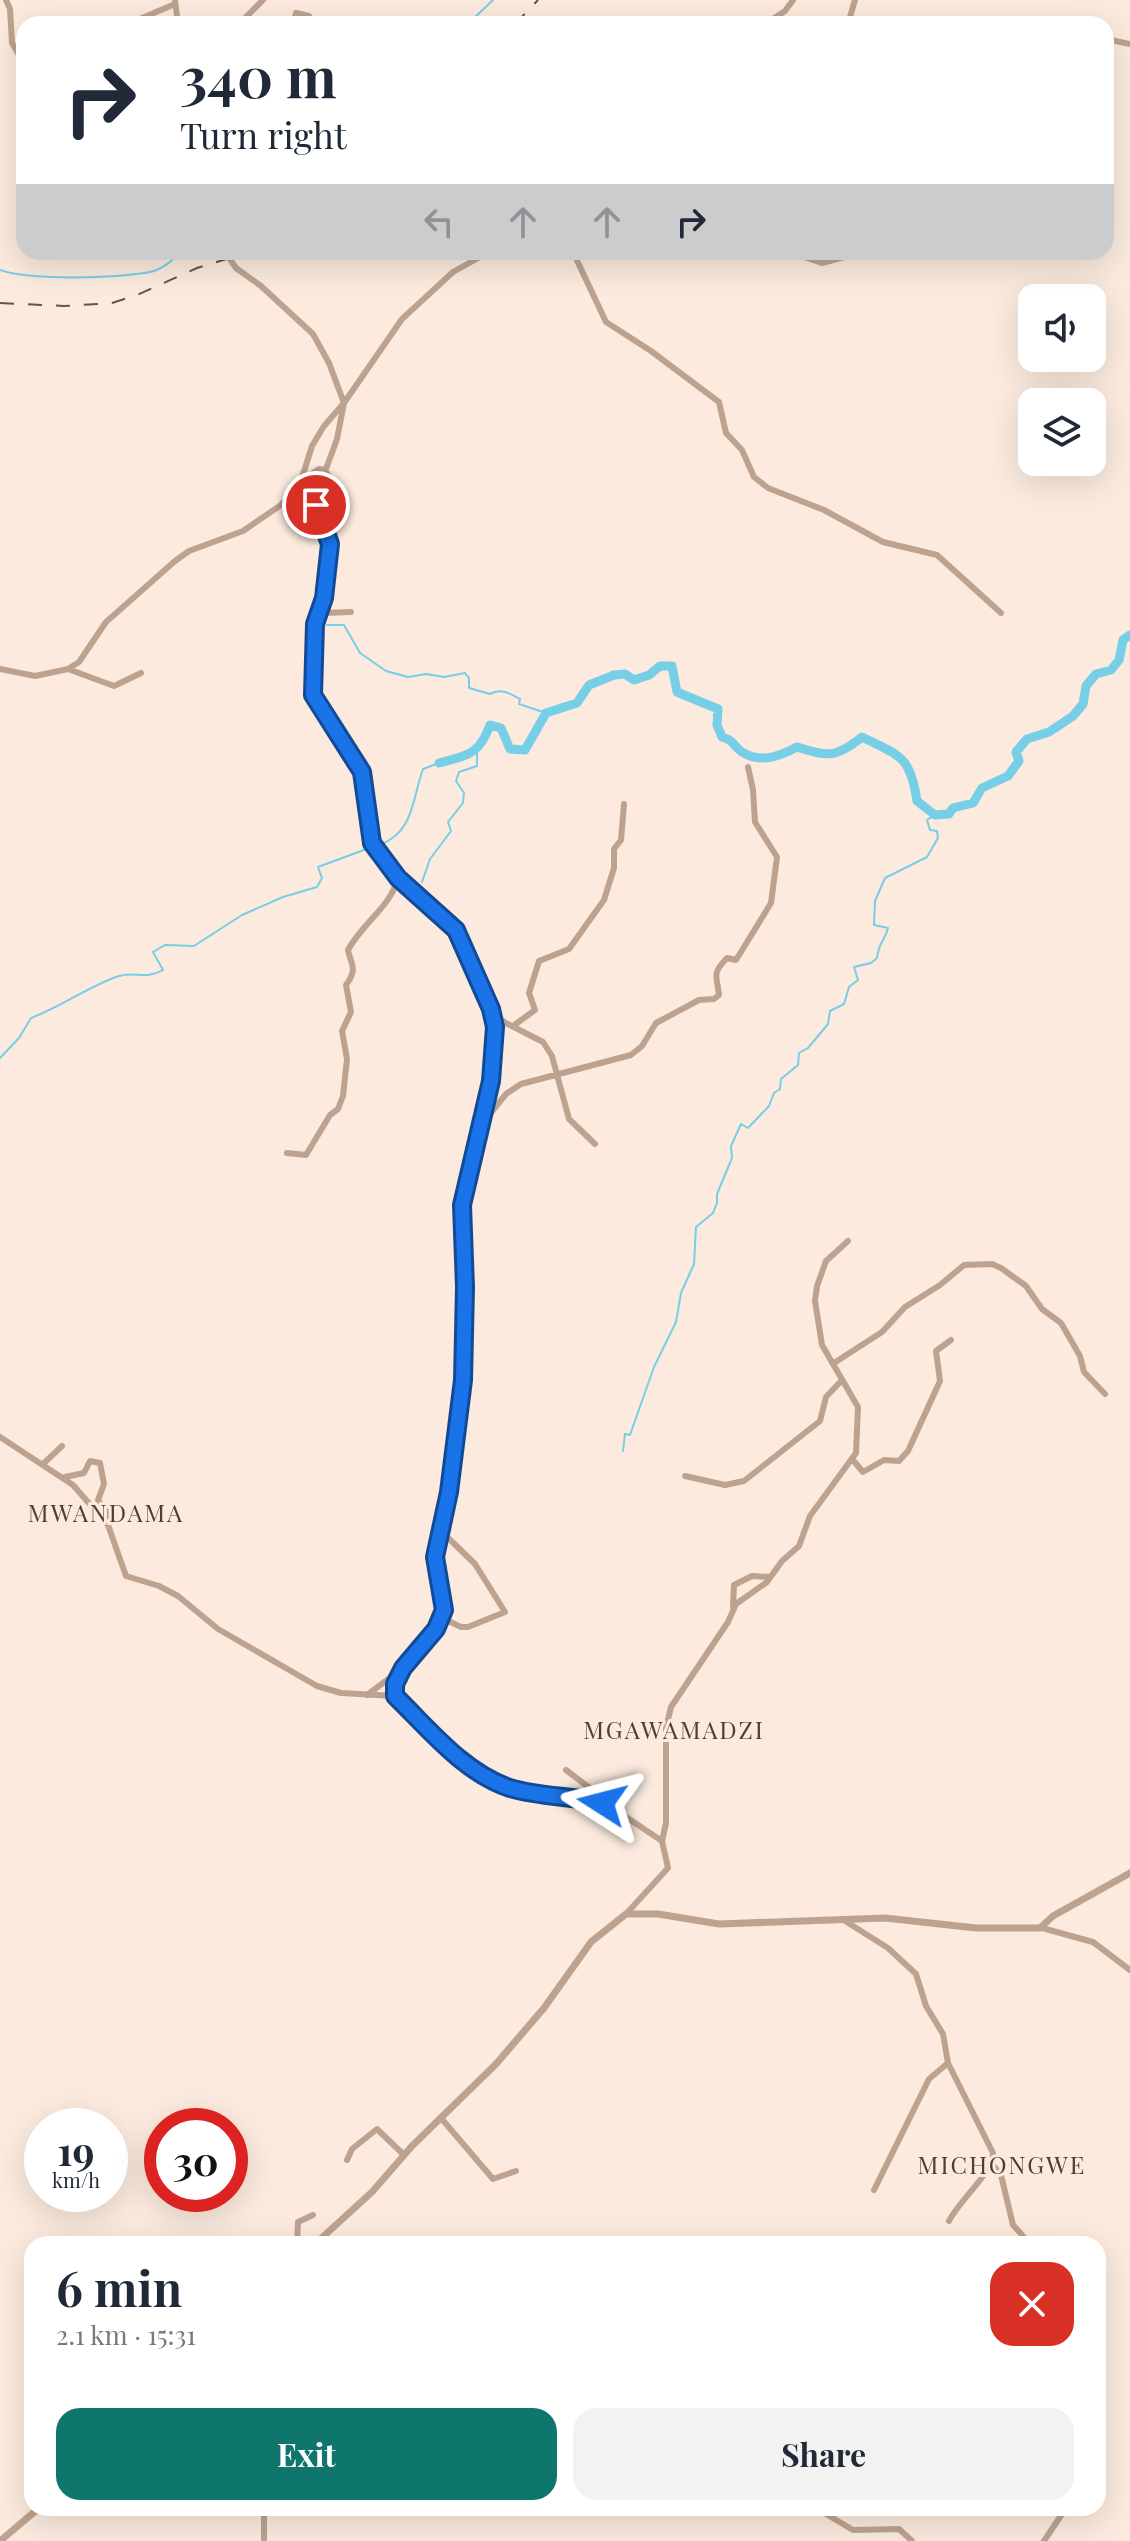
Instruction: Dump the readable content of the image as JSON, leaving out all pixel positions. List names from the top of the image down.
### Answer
{
  "districts": ["MWANDAMA", "MGAWAMADZI", "MICHONGWE"],
  "page": {
    "turn": ["340 m", "Turn right"],
    "speed": "19 km/h",
    "limit": "30",
    "heading": ["6 min", "2.1 km · 15:31"],
    "buttons": ["Exit", "Share"]
  }
}
